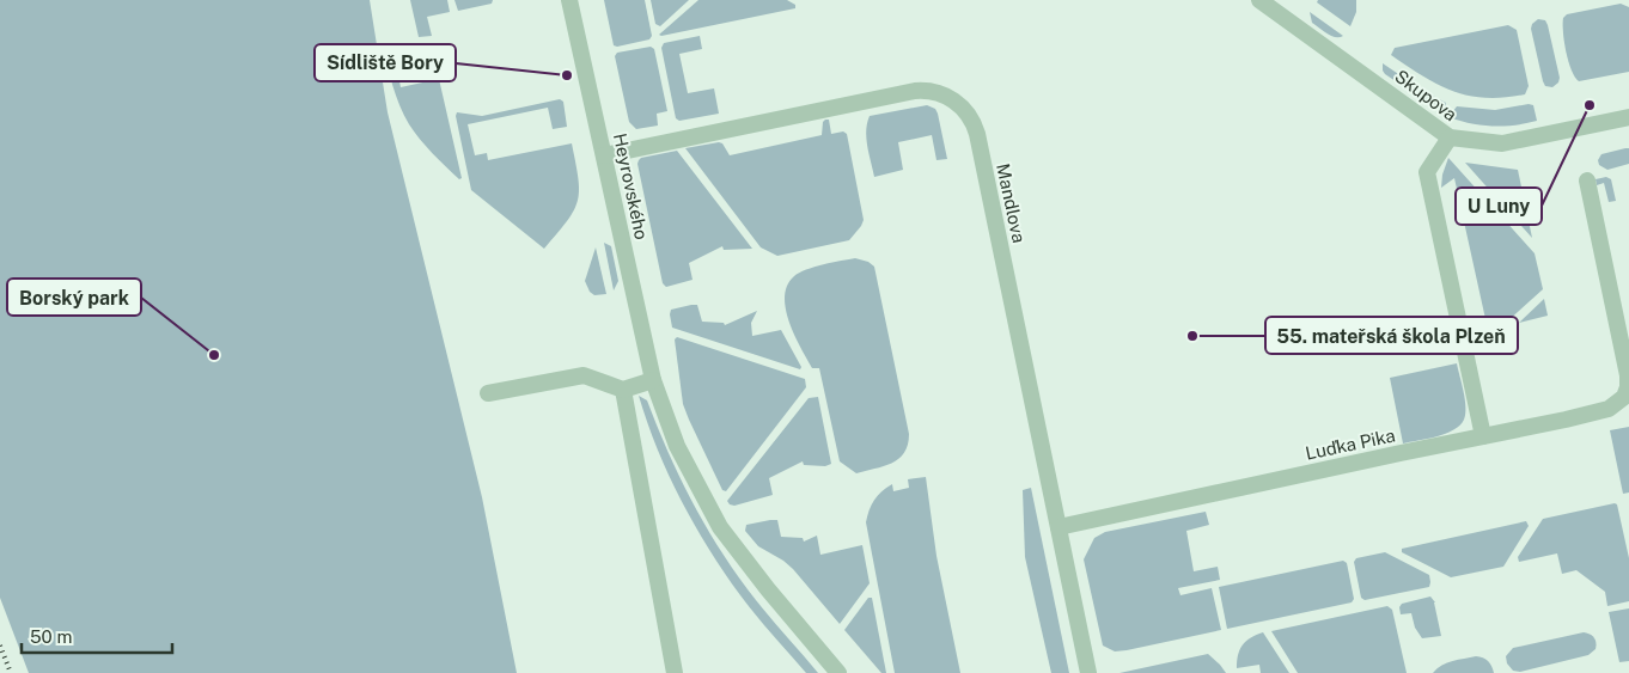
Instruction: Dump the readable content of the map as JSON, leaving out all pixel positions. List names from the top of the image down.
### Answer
{
  "streets": {
    "street": [
      "Skupova",
      "Heyrovského",
      "Mandlova",
      "Luďka Pika"
    ]
  },
  "crossings": [
    ["Heyrovského", "Mandlova"],
    ["Mandlova", "Luďka Pika"]
  ],
  "places": [
    "Sídliště Bory",
    "U Luny",
    "55. mateřská škola Plzeň",
    "Borský park"
  ],
  "scale_bar": "50 m"
}
